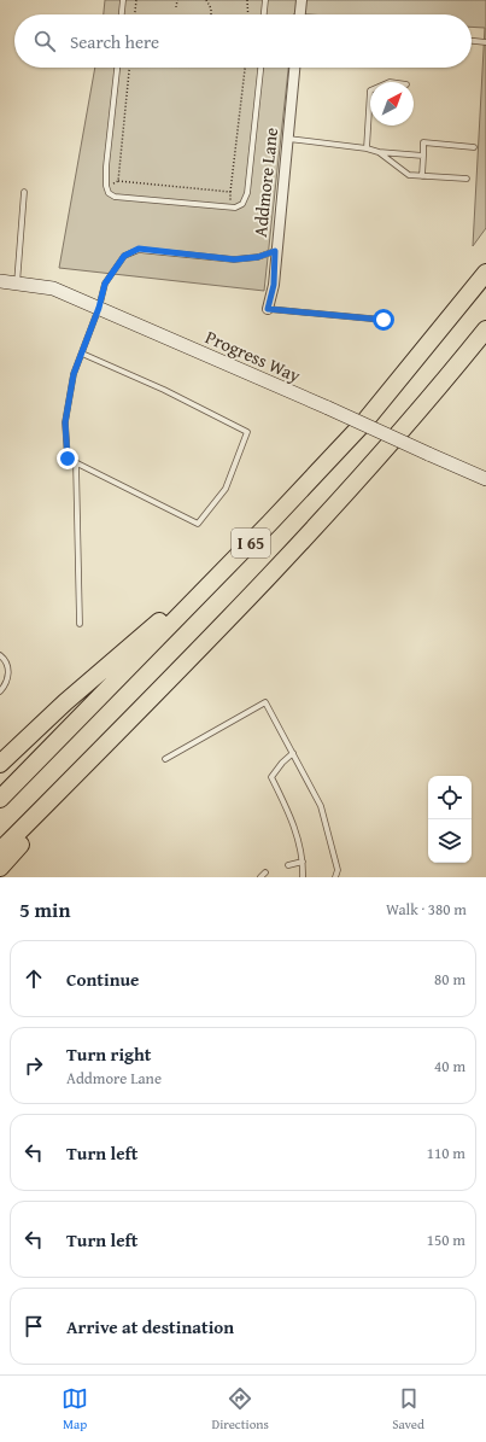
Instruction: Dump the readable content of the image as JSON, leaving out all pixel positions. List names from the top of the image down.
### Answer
{
  "streets": {
    "highway": ["I 65"],
    "street": ["Addmore Lane", "Progress Way"]
  },
  "north": "top right",
  "page": {
    "search": "Search here",
    "heading": ["5 min", "Walk · 380 m"],
    "list": [
      ["Continue", "80 m"],
      ["Turn right", "Addmore Lane", "40 m"],
      ["Turn left", "110 m"],
      ["Turn left", "150 m"],
      "Arrive at destination"
    ],
    "nav": ["Map", "Directions", "Saved"]
  }
}
